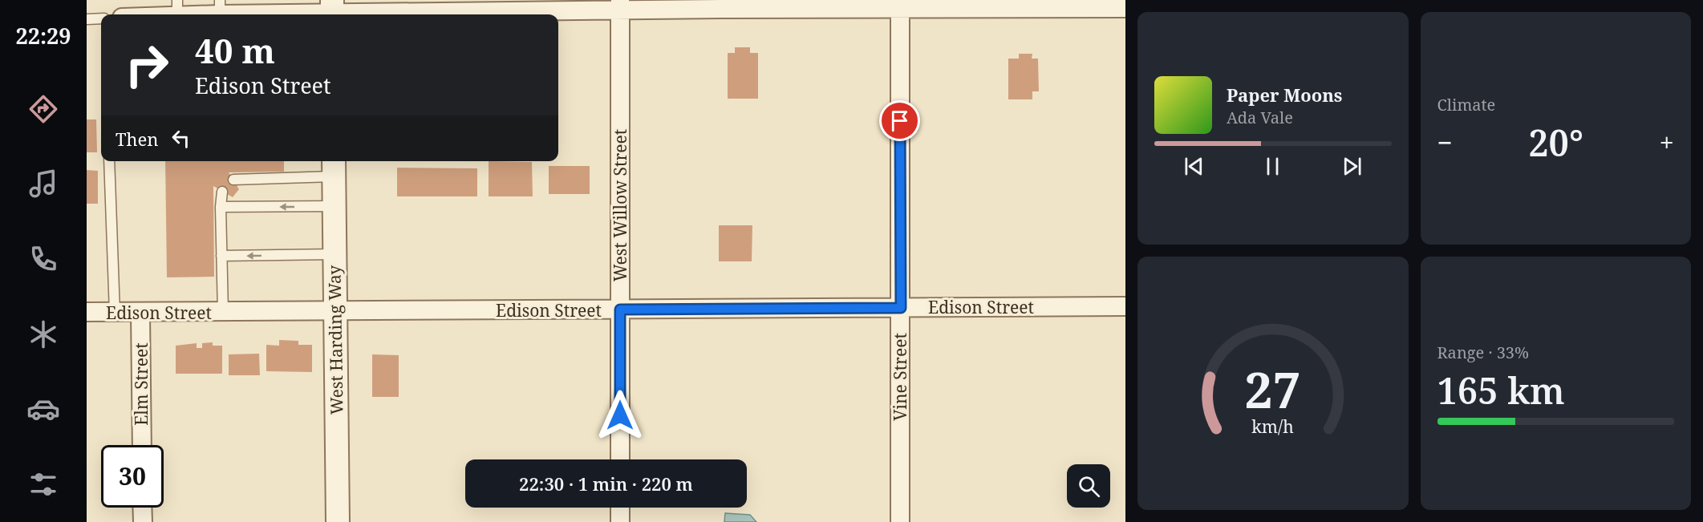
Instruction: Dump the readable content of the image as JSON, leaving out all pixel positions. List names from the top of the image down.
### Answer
{
  "streets": {
    "street": [
      "West Willow Street",
      "Edison Street",
      "West Harding Way",
      "Vine Street",
      "Elm Street"
    ]
  },
  "crossings": [
    ["West Willow Street", "Edison Street"],
    ["Edison Street", "West Harding Way"],
    ["Edison Street", "Vine Street"],
    ["Edison Street", "Elm Street"]
  ],
  "page": {
    "tabs": "22:29",
    "tile": [
      "Climate",
      ["Range · 33%", "165 km"]
    ],
    "turn": ["40 m", "Edison Street"],
    "song": ["Paper Moons", "Ada Vale"],
    "then": "Then",
    "heat": ["−", "20°", "+"],
    "limit": "30",
    "trip": "22:30 · 1 min · 220 m",
    "gauge": ["27", "km/h"]
  }
}
